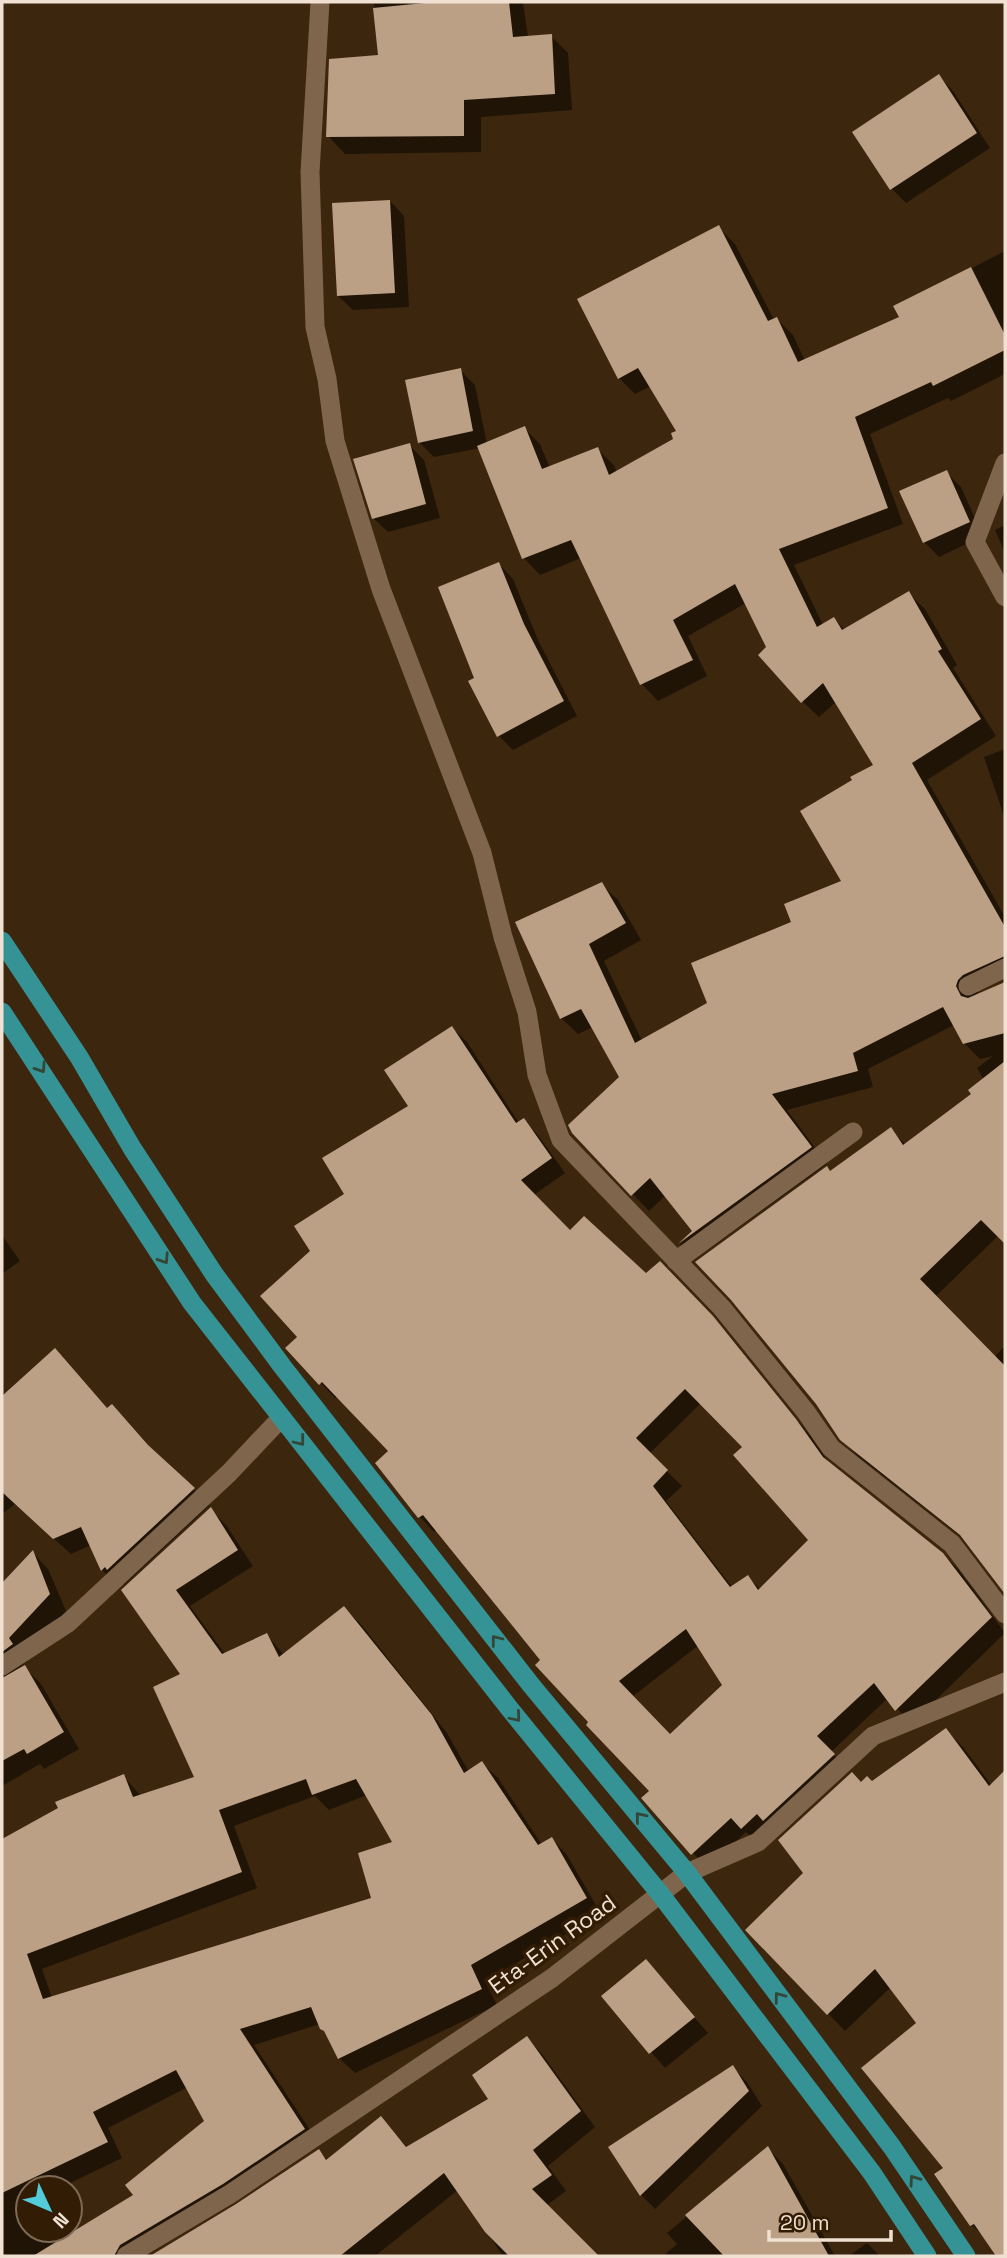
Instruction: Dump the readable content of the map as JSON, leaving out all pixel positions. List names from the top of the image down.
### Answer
{
  "streets": {
    "street": ["Eta-Erin Road"]
  },
  "scale_bar": "20 m",
  "north": "bottom right"
}
